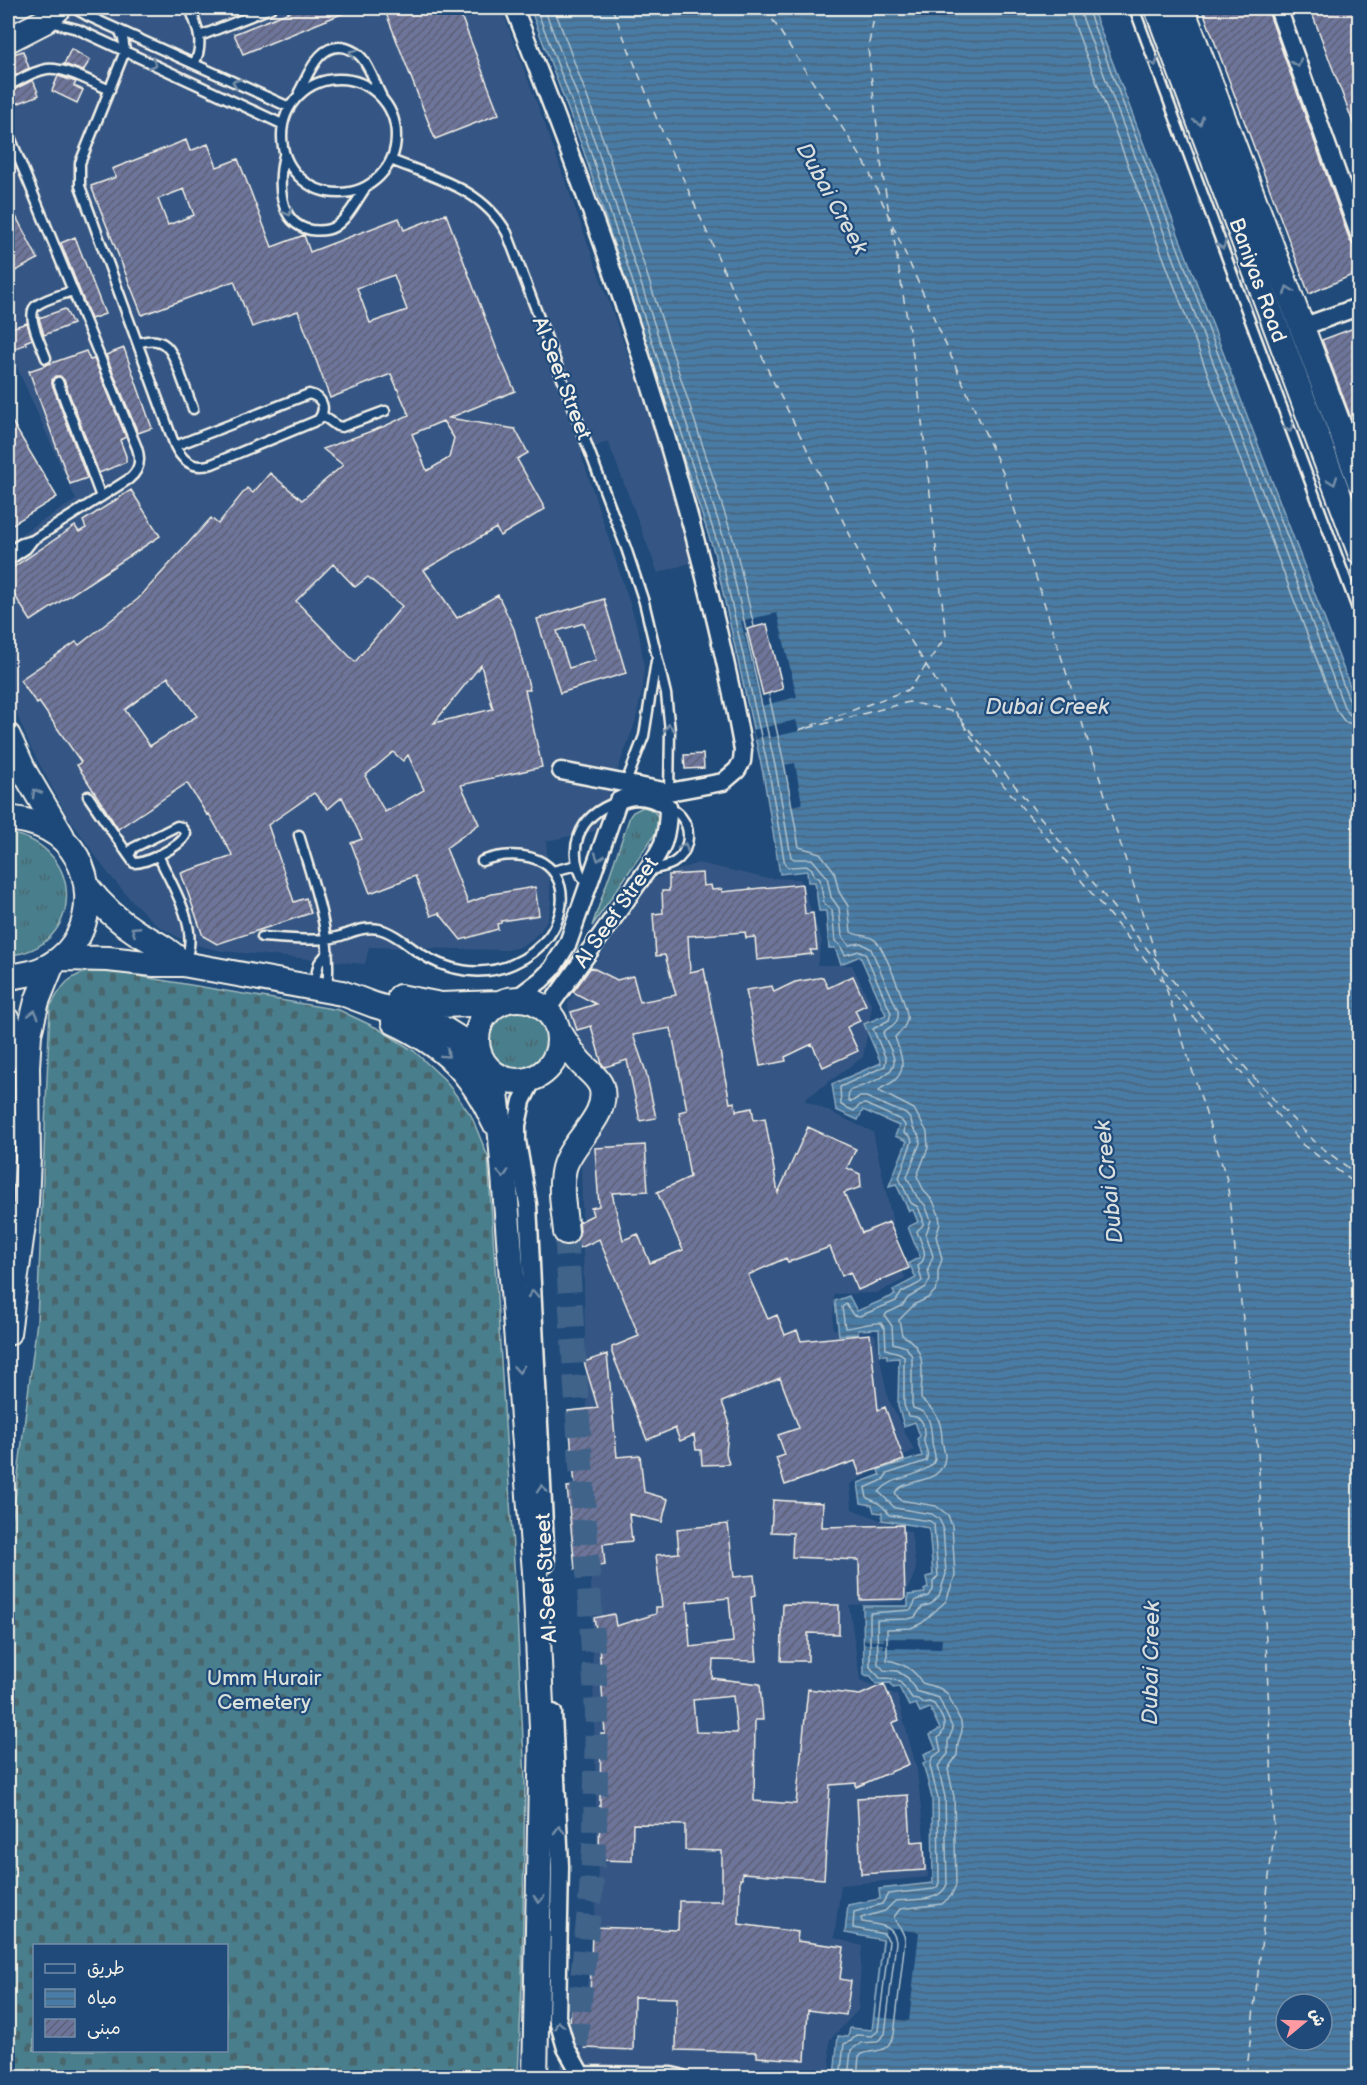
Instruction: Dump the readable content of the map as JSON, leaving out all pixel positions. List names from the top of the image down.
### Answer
{
  "streets": {
    "street": ["Baniyas Road", "Al Seef Street"]
  },
  "water": ["Dubai Creek"],
  "parks": ["Umm Hurair Cemetery"],
  "legend": ["طريق", "مياه", "مبنى"],
  "north": "right"
}
